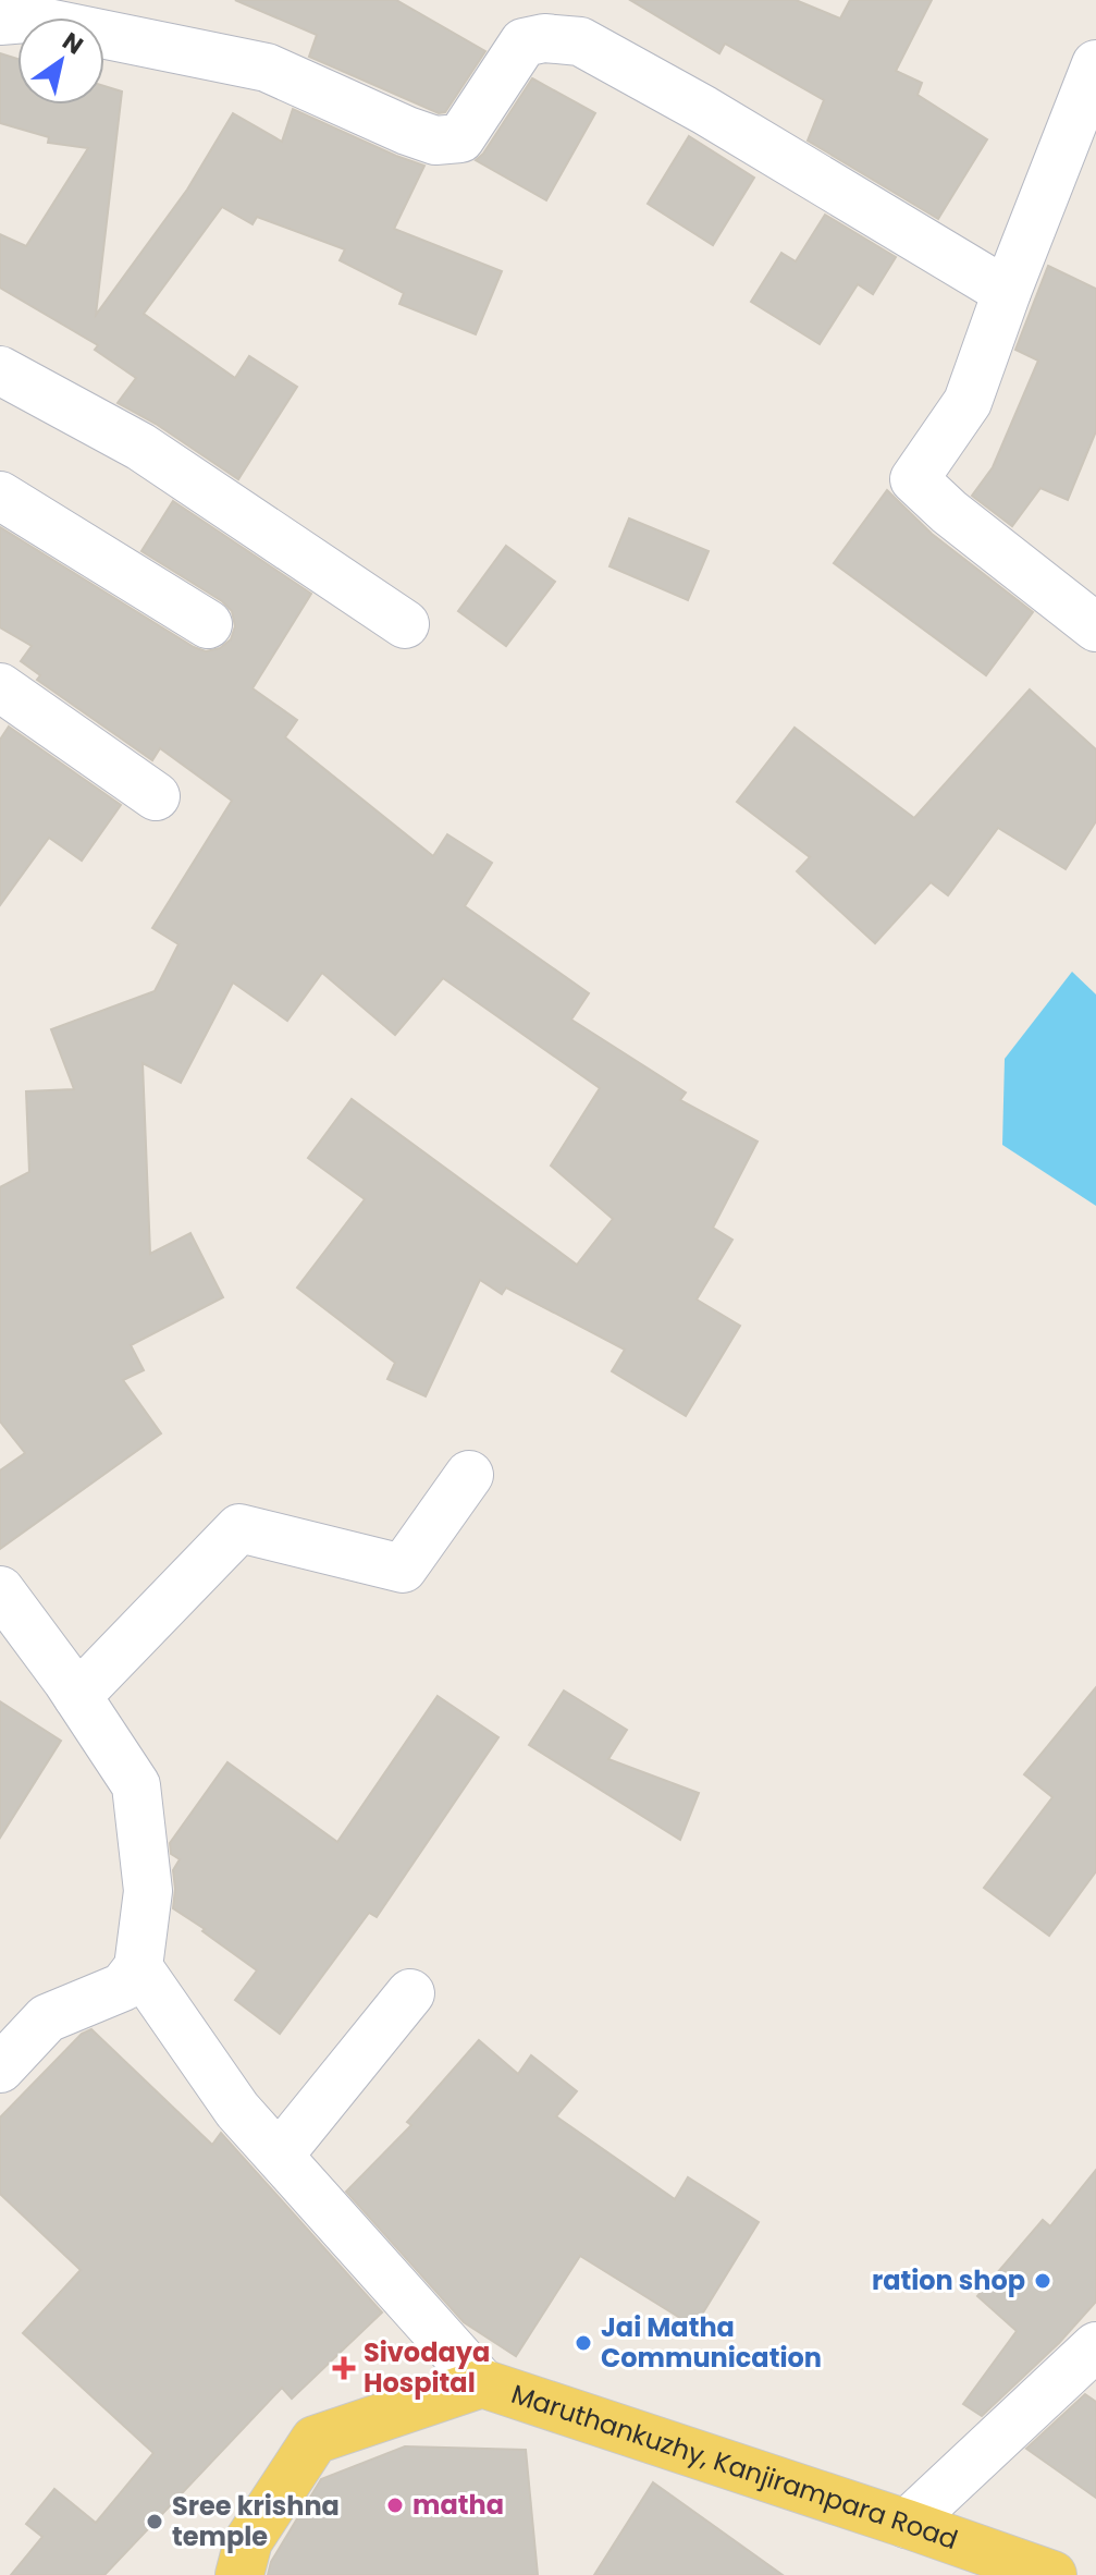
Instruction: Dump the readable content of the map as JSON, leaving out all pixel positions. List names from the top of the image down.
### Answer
{
  "streets": {
    "main road": ["Maruthankuzhy, Kanjirampara Road"]
  },
  "places": {
    "other": [
      "ration shop",
      "Jai Matha Communication",
      "matha",
      "Sree krishna temple"
    ],
    "health": ["Sivodaya Hospital"]
  },
  "north": "top right"
}
